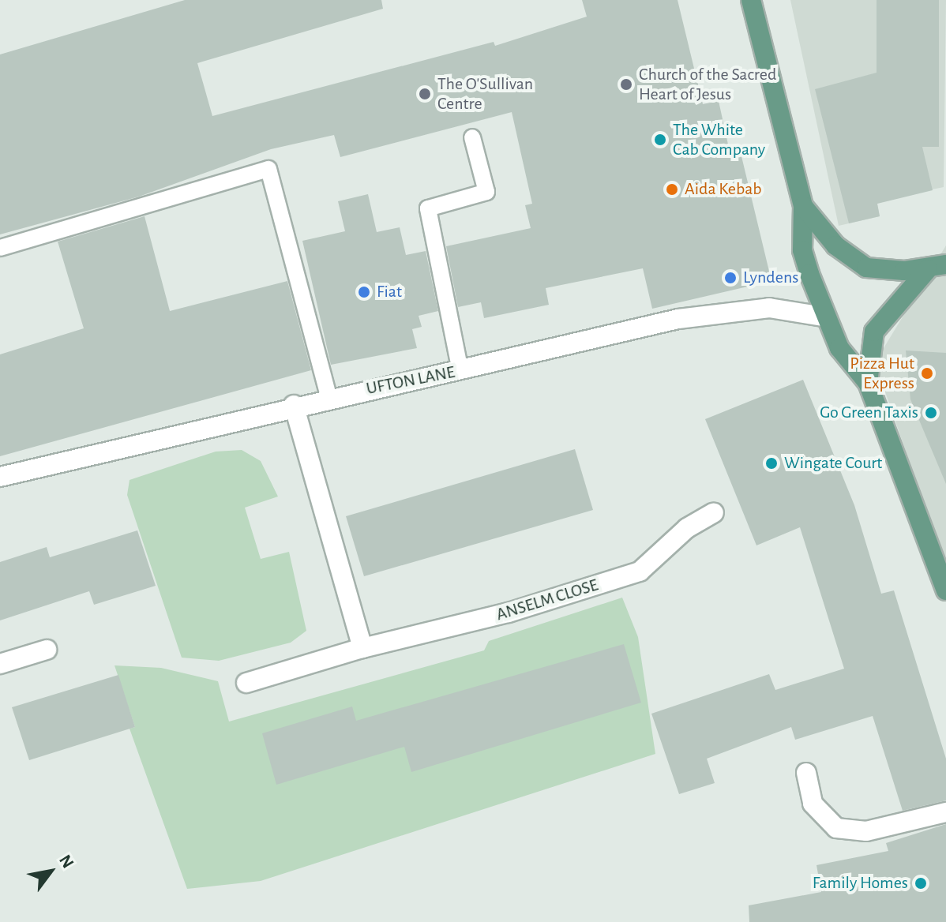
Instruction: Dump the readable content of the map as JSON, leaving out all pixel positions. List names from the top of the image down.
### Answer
{
  "streets": {
    "street": ["UFTON LANE", "ANSELM CLOSE"]
  },
  "places": [
    "Church of the Sacred Heart of Jesus",
    "The O'Sullivan Centre",
    "The White Cab Company",
    "Aida Kebab",
    "Lyndens",
    "Fiat",
    "Pizza Hut Express",
    "Go Green Taxis",
    "Wingate Court",
    "Family Homes"
  ],
  "north": "top right"
}
